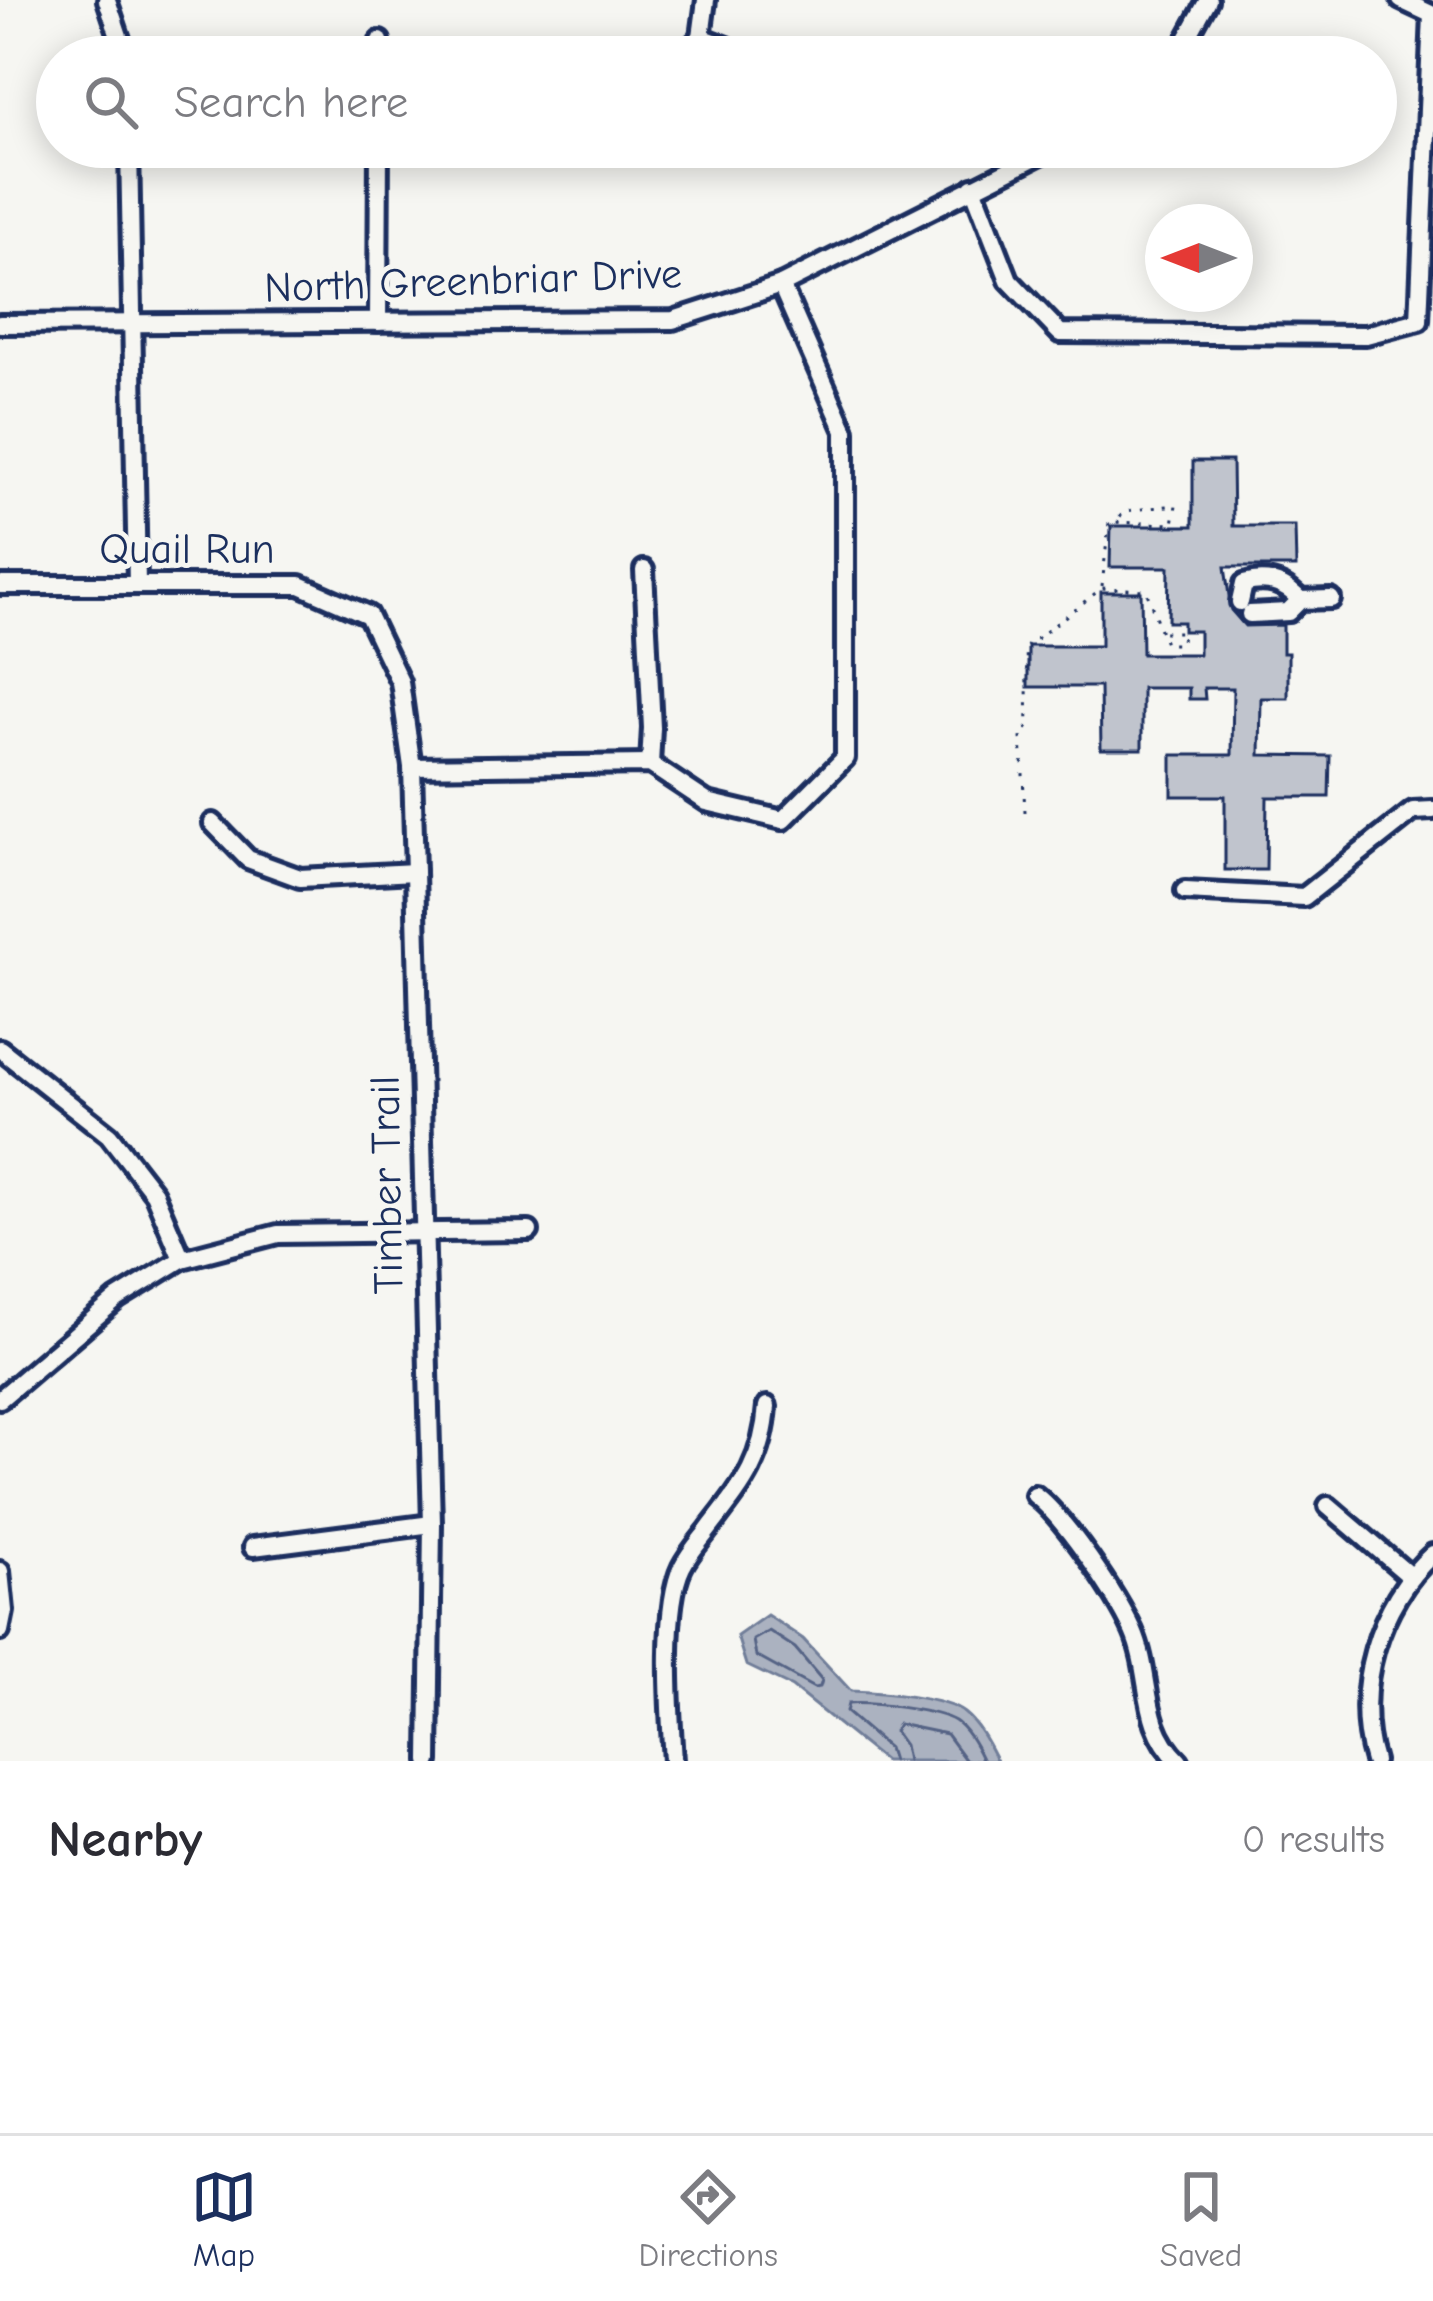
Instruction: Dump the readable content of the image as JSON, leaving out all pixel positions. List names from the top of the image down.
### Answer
{
  "streets": {
    "street": ["North Greenbriar Drive", "Quail Run", "Timber Trail"]
  },
  "crossings": [
    ["Quail Run", "Timber Trail"]
  ],
  "north": "left",
  "page": {
    "search": "Search here",
    "heading": ["Nearby", "0 results"],
    "nav": ["Map", "Directions", "Saved"]
  }
}
